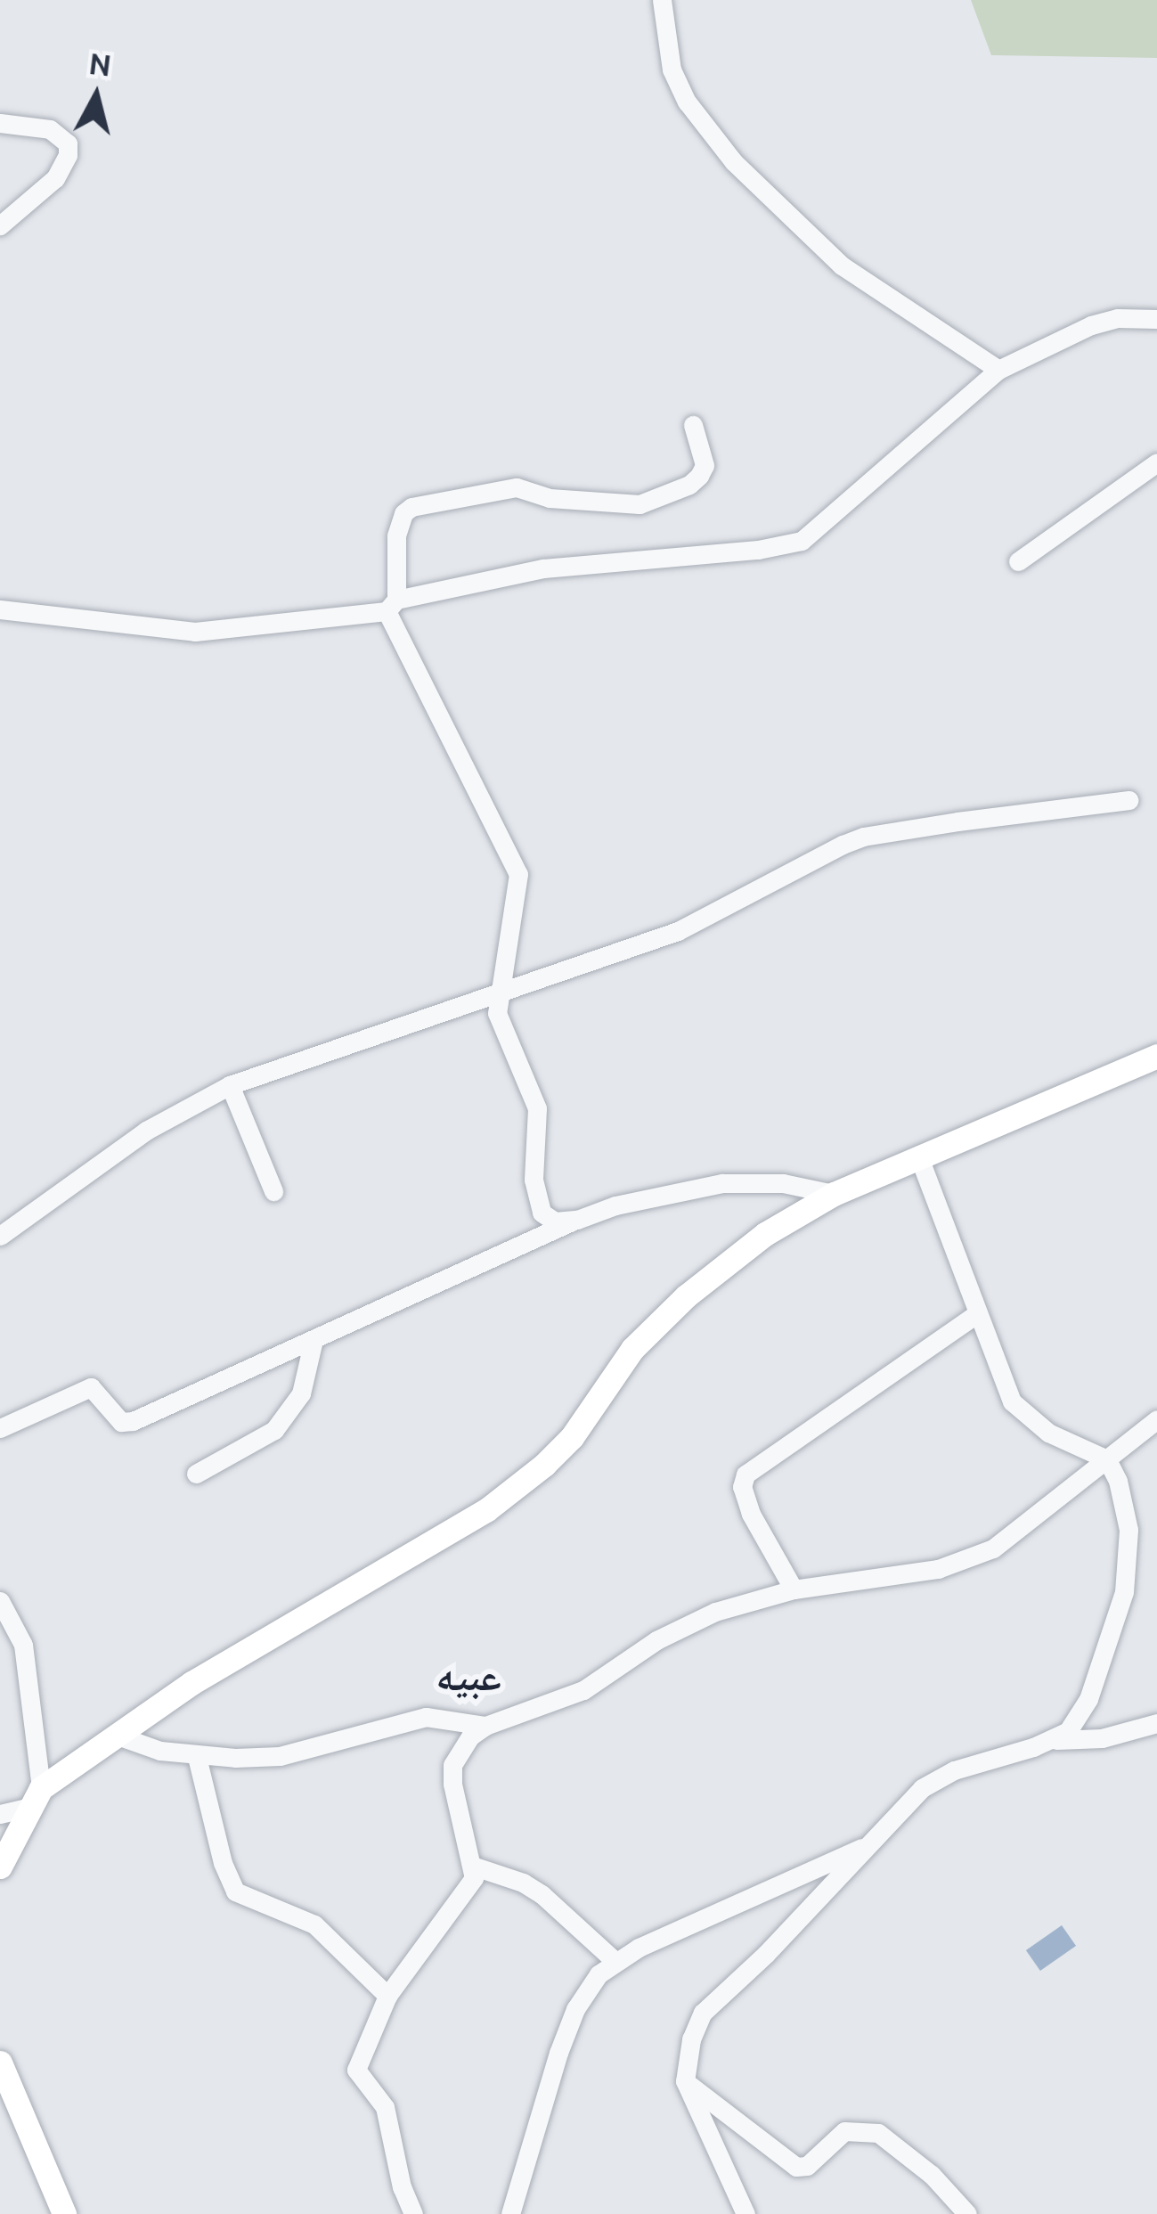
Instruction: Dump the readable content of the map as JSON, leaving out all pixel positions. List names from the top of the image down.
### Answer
{
  "districts": ["عبيه"],
  "north": "top"
}
